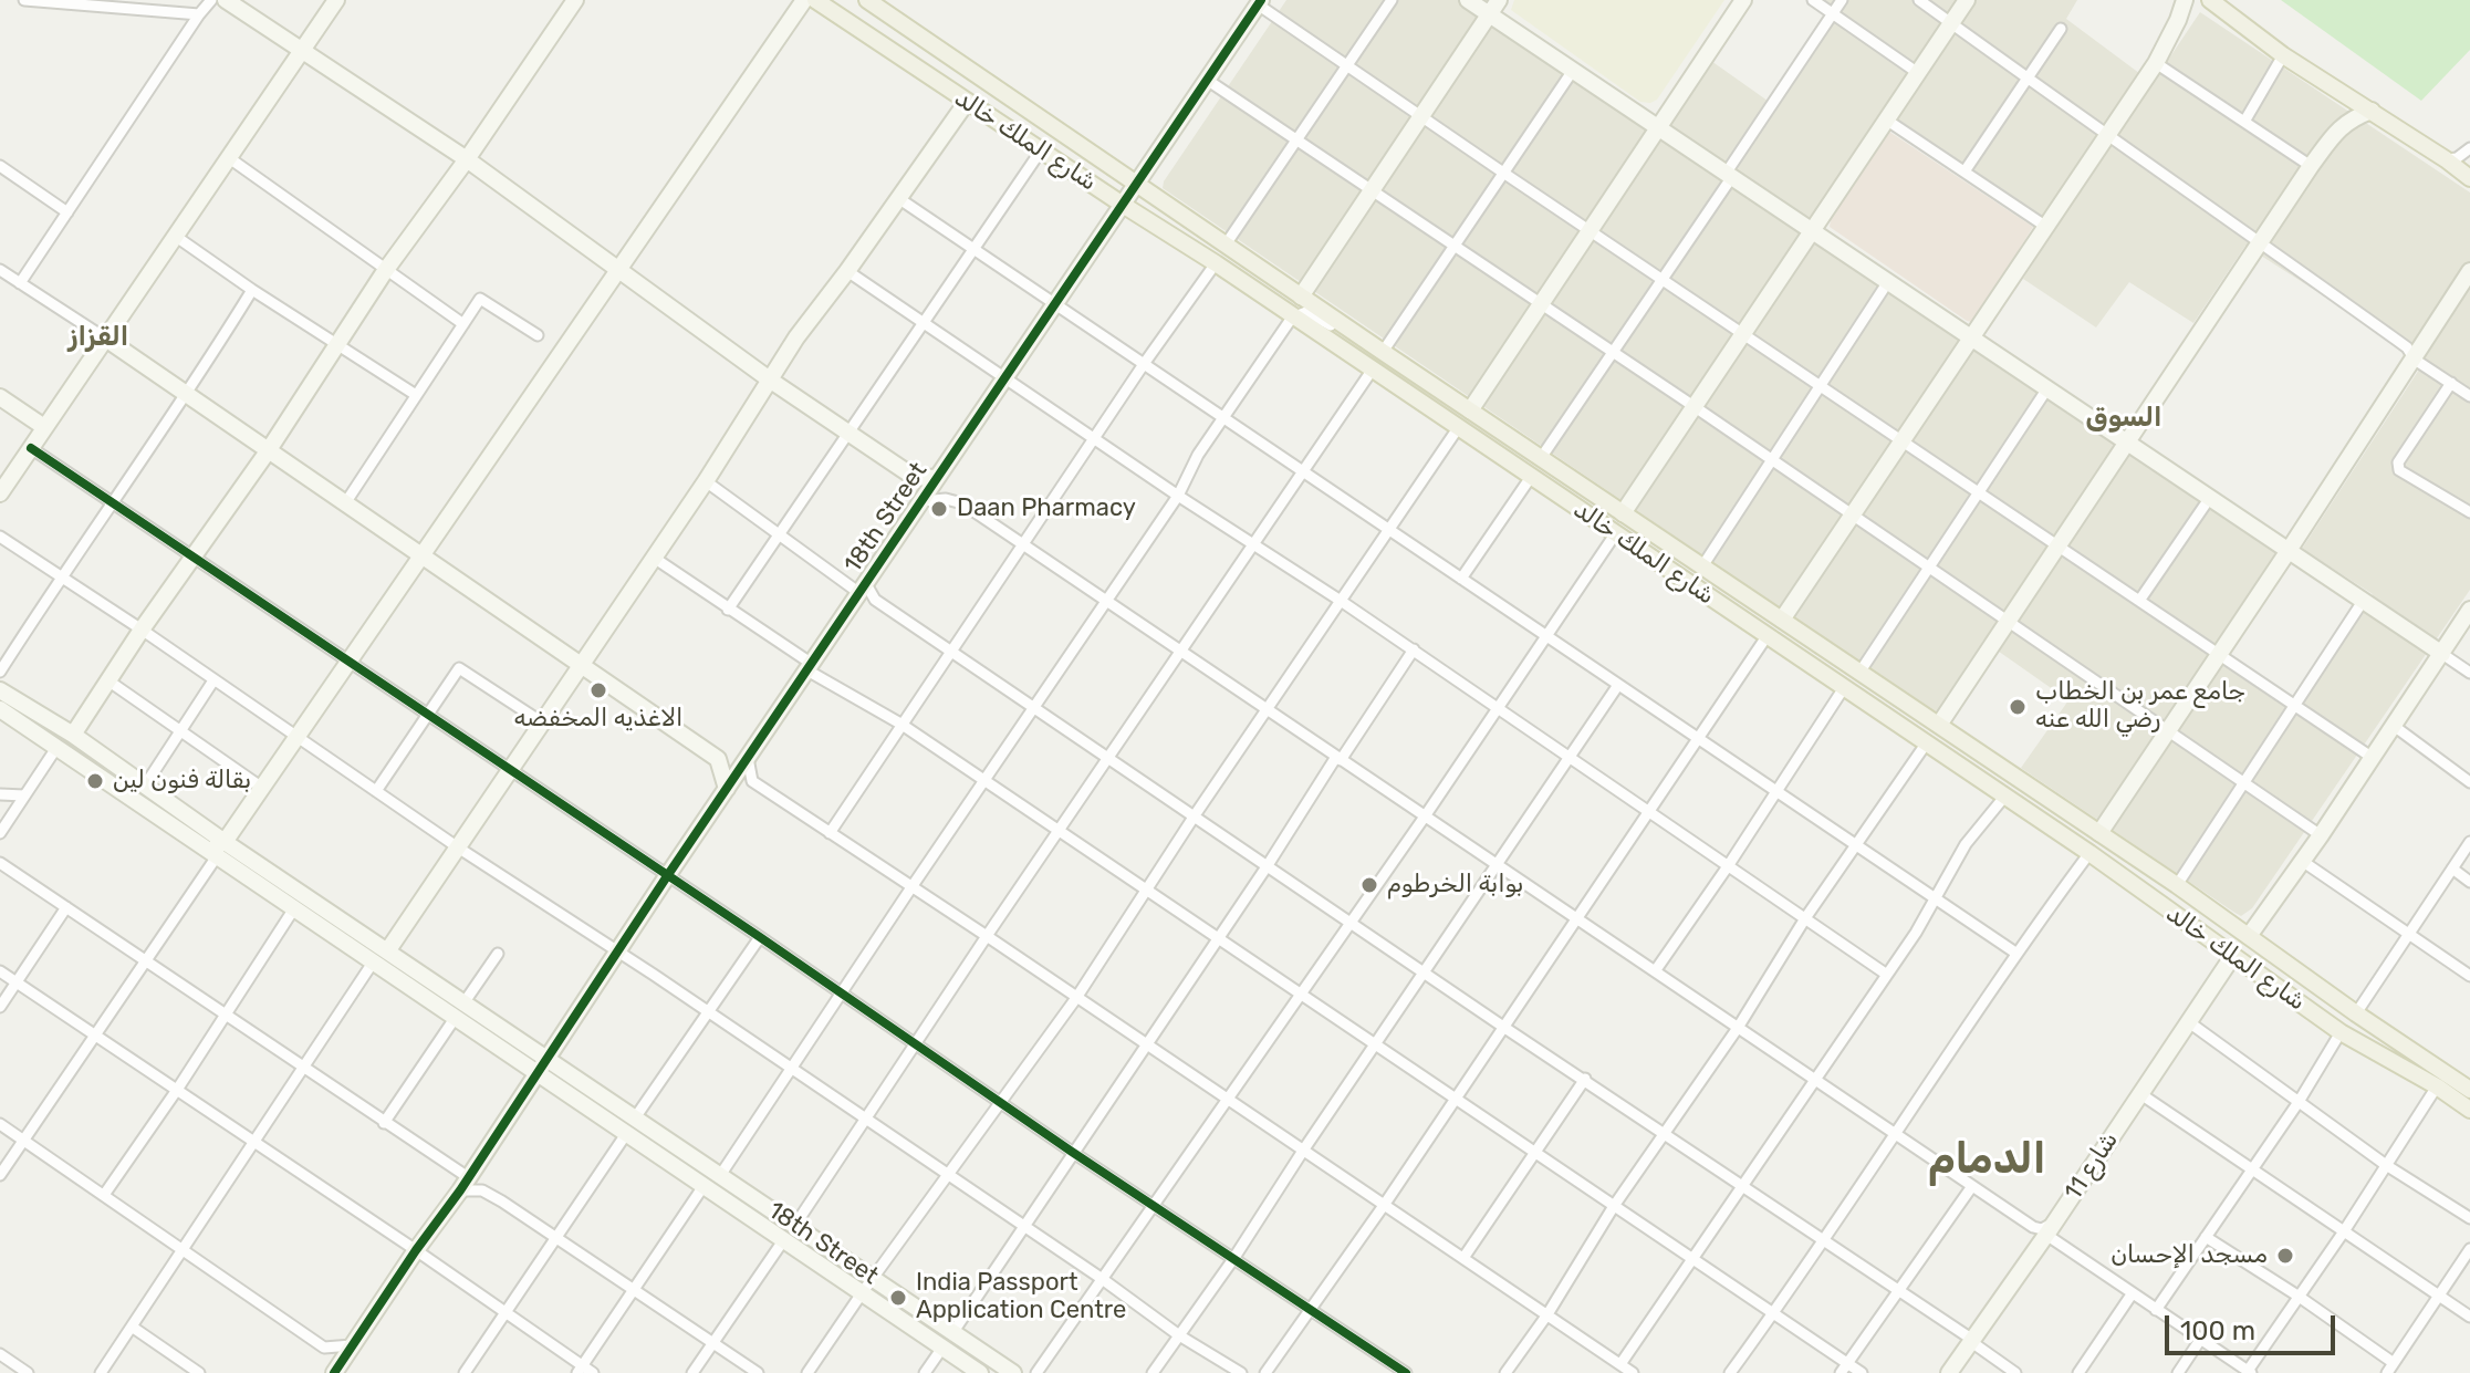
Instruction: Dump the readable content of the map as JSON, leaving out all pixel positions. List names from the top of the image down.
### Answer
{
  "streets": {
    "main road": ["شارع الملك خالد"],
    "street": ["18th Street", "شارع 11"]
  },
  "crossings": [
    ["شارع الملك خالد", "18th Street"],
    ["شارع الملك خالد", "شارع 11"]
  ],
  "districts": ["القزاز", "السوق", "الدمام"],
  "places": [
    "Daan Pharmacy",
    "الاغذيه المخفضه",
    "جامع عمر بن الخطاب رضي الله عنه",
    "بقالة فنون لين",
    "بوابة الخرطوم",
    "مسجد الإحسان",
    "India Passport Application Centre"
  ],
  "scale_bar": "100 m"
}
